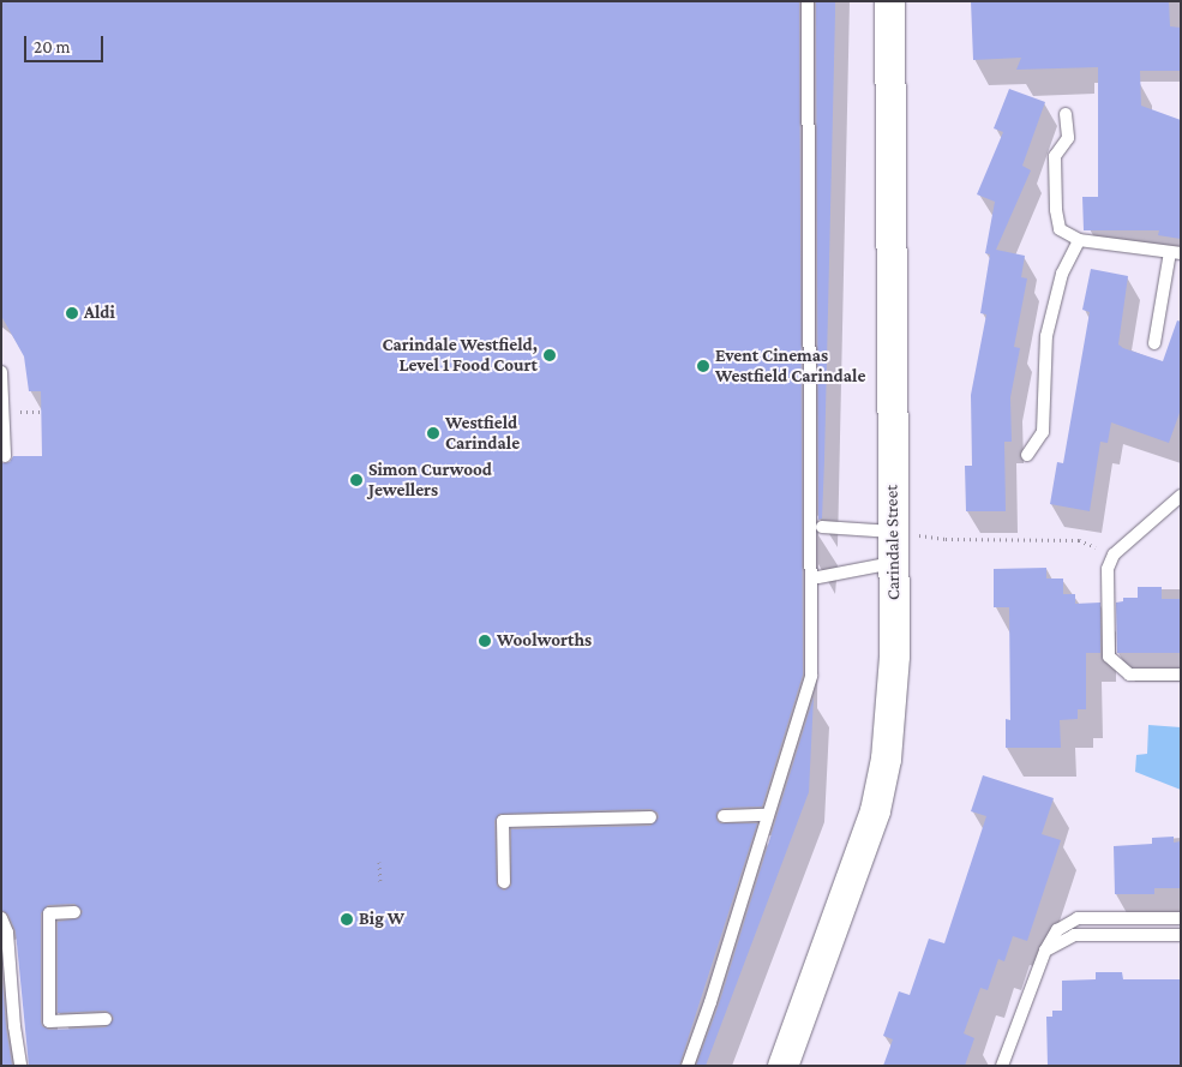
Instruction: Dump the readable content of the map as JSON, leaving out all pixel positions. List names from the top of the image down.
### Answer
{
  "streets": {
    "street": ["Carindale Street"]
  },
  "places": [
    "Aldi",
    "Carindale Westfield, Level 1 Food Court",
    "Event Cinemas Westfield Carindale",
    "Westfield Carindale",
    "Simon Curwood Jewellers",
    "Woolworths",
    "Big W"
  ],
  "scale_bar": "20 m"
}
